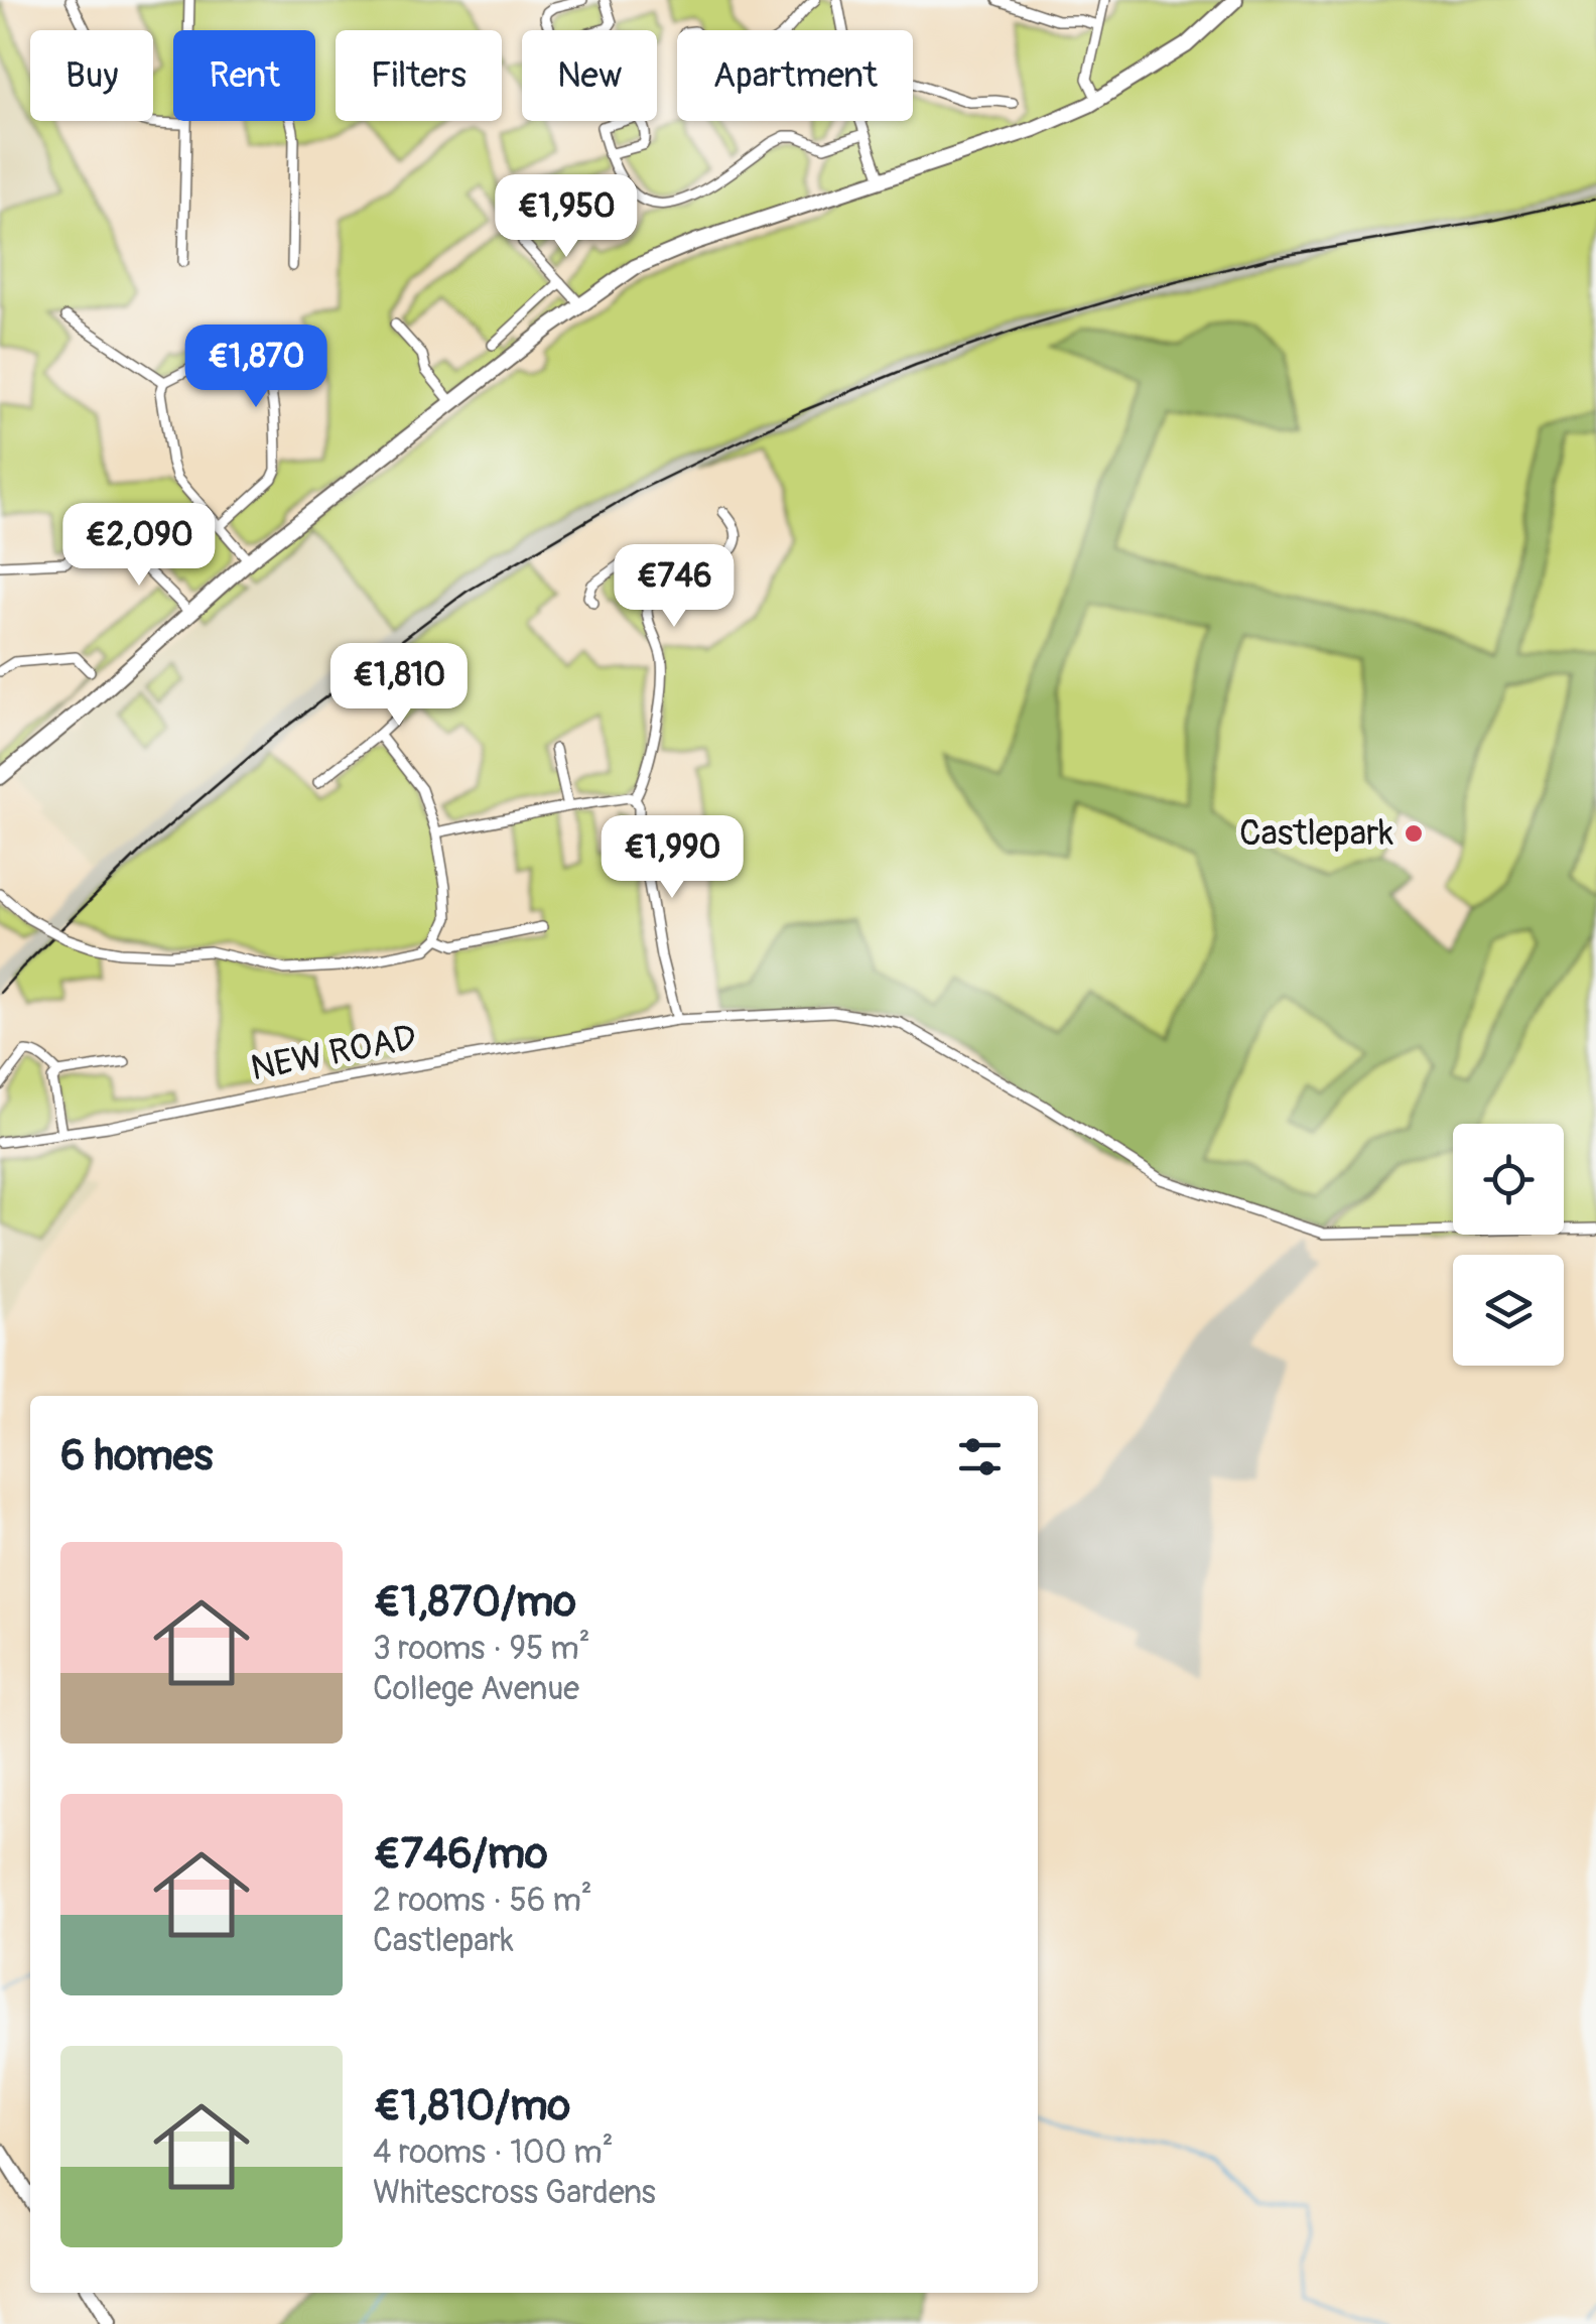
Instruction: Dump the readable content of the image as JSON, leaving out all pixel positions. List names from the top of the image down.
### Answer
{
  "streets": {
    "street": ["NEW ROAD"]
  },
  "places": ["Castlepark"],
  "page": {
    "chip": [
      "Buy",
      "Rent",
      "Filters",
      "New",
      "Apartment"
    ],
    "price": [
      "€1,950",
      "€1,870",
      "€2,090",
      "€746",
      "€1,810",
      "€1,990"
    ],
    "heading": "6 homes",
    "list": [
      {
        "name": "€1,870/mo",
        "note": "3 rooms · 95 m² · College Avenue"
      },
      {
        "name": "€746/mo",
        "note": "2 rooms · 56 m² · Castlepark"
      },
      {
        "name": "€1,810/mo",
        "note": "4 rooms · 100 m² · Whitescross Gardens"
      }
    ]
  }
}
